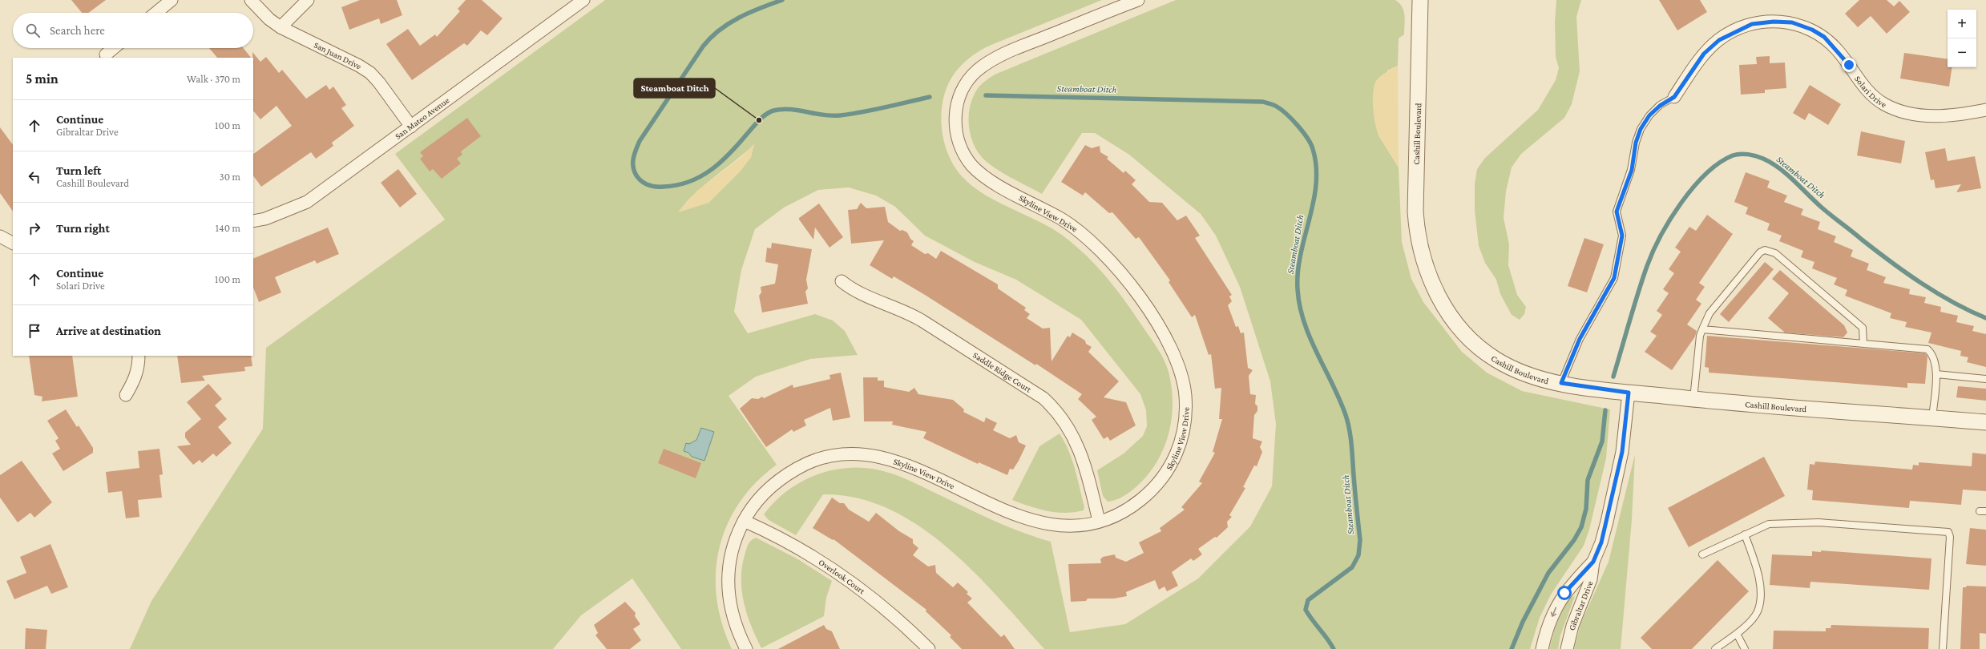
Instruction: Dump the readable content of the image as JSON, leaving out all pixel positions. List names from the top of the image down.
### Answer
{
  "streets": {
    "street": [
      "San Juan Drive",
      "Solari Drive",
      "San Mateo Avenue",
      "Cashill Boulevard",
      "Skyline View Drive",
      "Saddle Ridge Court",
      "Overlook Court",
      "Gibraltar Drive"
    ]
  },
  "crossings": [
    ["San Juan Drive", "San Mateo Avenue"],
    ["Cashill Boulevard", "Gibraltar Drive"],
    ["Skyline View Drive", "Saddle Ridge Court"],
    ["Skyline View Drive", "Overlook Court"]
  ],
  "water": ["Steamboat Ditch"],
  "places": ["Steamboat Ditch"],
  "page": {
    "map_buttons": ["+", "−"],
    "search": "Search here",
    "heading": ["5 min", "Walk · 370 m"],
    "list": [
      ["Continue", "Gibraltar Drive", "100 m"],
      ["Turn left", "Cashill Boulevard", "30 m"],
      ["Turn right", "140 m"],
      ["Continue", "Solari Drive", "100 m"],
      "Arrive at destination"
    ]
  }
}
